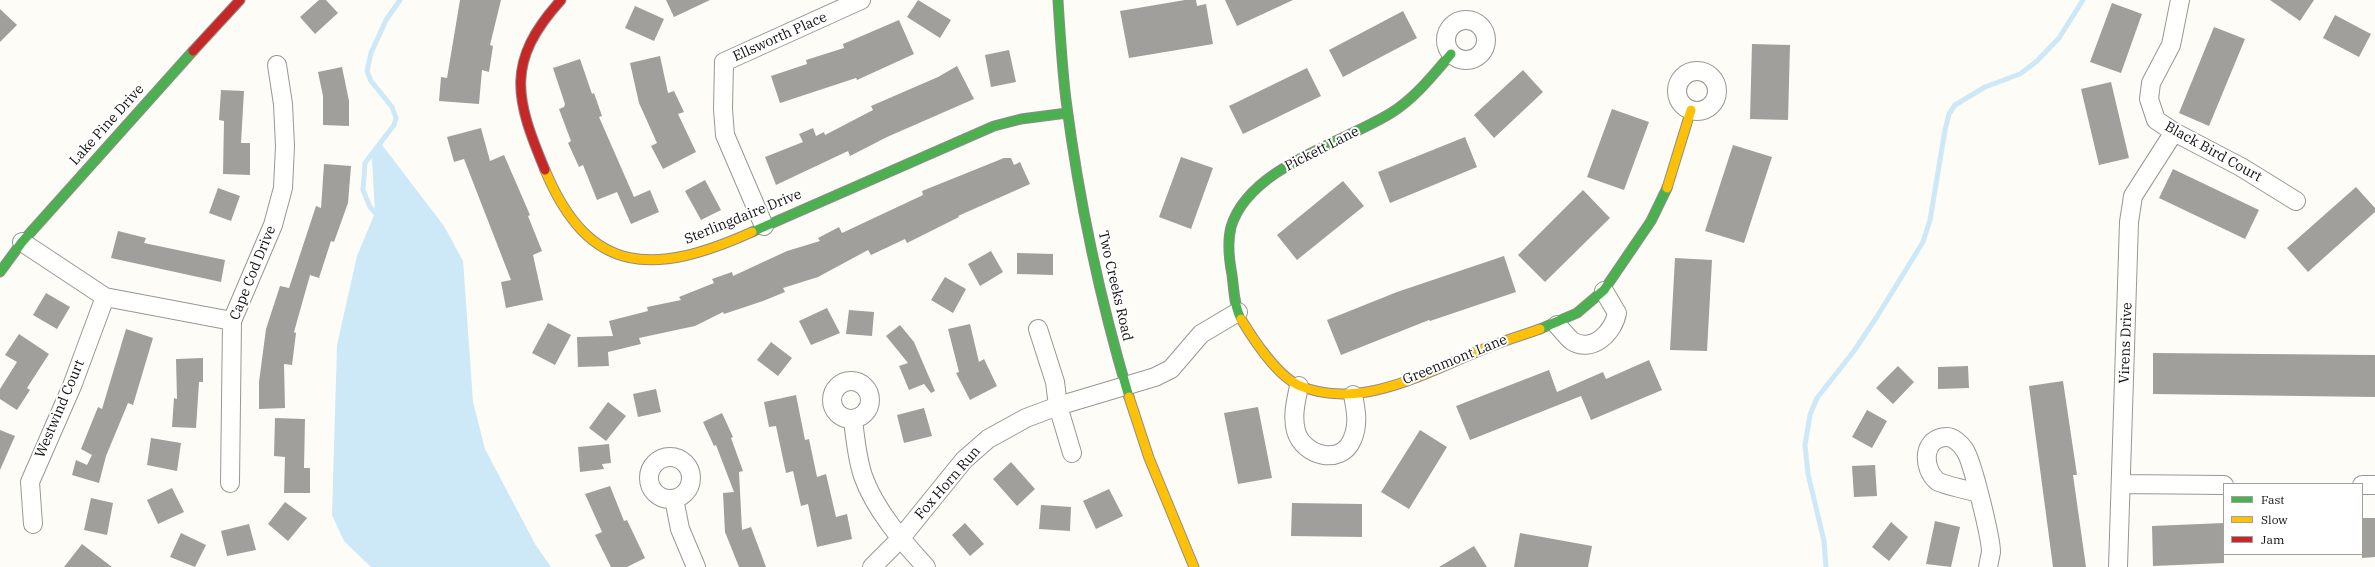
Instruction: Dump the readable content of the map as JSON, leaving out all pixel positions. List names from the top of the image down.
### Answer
{
  "streets": {
    "street": [
      "Ellsworth Place",
      "Lake Pine Drive",
      "Pickett Lane",
      "Black Bird Court",
      "Sterlingdaire Drive",
      "Cape Cod Drive",
      "Two Creeks Road",
      "Virens Drive",
      "Greenmont Lane",
      "Westwind Court",
      "Fox Horn Run"
    ]
  },
  "crossings": [
    ["Ellsworth Place", "Sterlingdaire Drive"],
    ["Pickett Lane", "Greenmont Lane"],
    ["Black Bird Court", "Virens Drive"],
    ["Sterlingdaire Drive", "Two Creeks Road"],
    ["Two Creeks Road", "Fox Horn Run"]
  ],
  "legend": ["Fast", "Slow", "Jam"]
}
